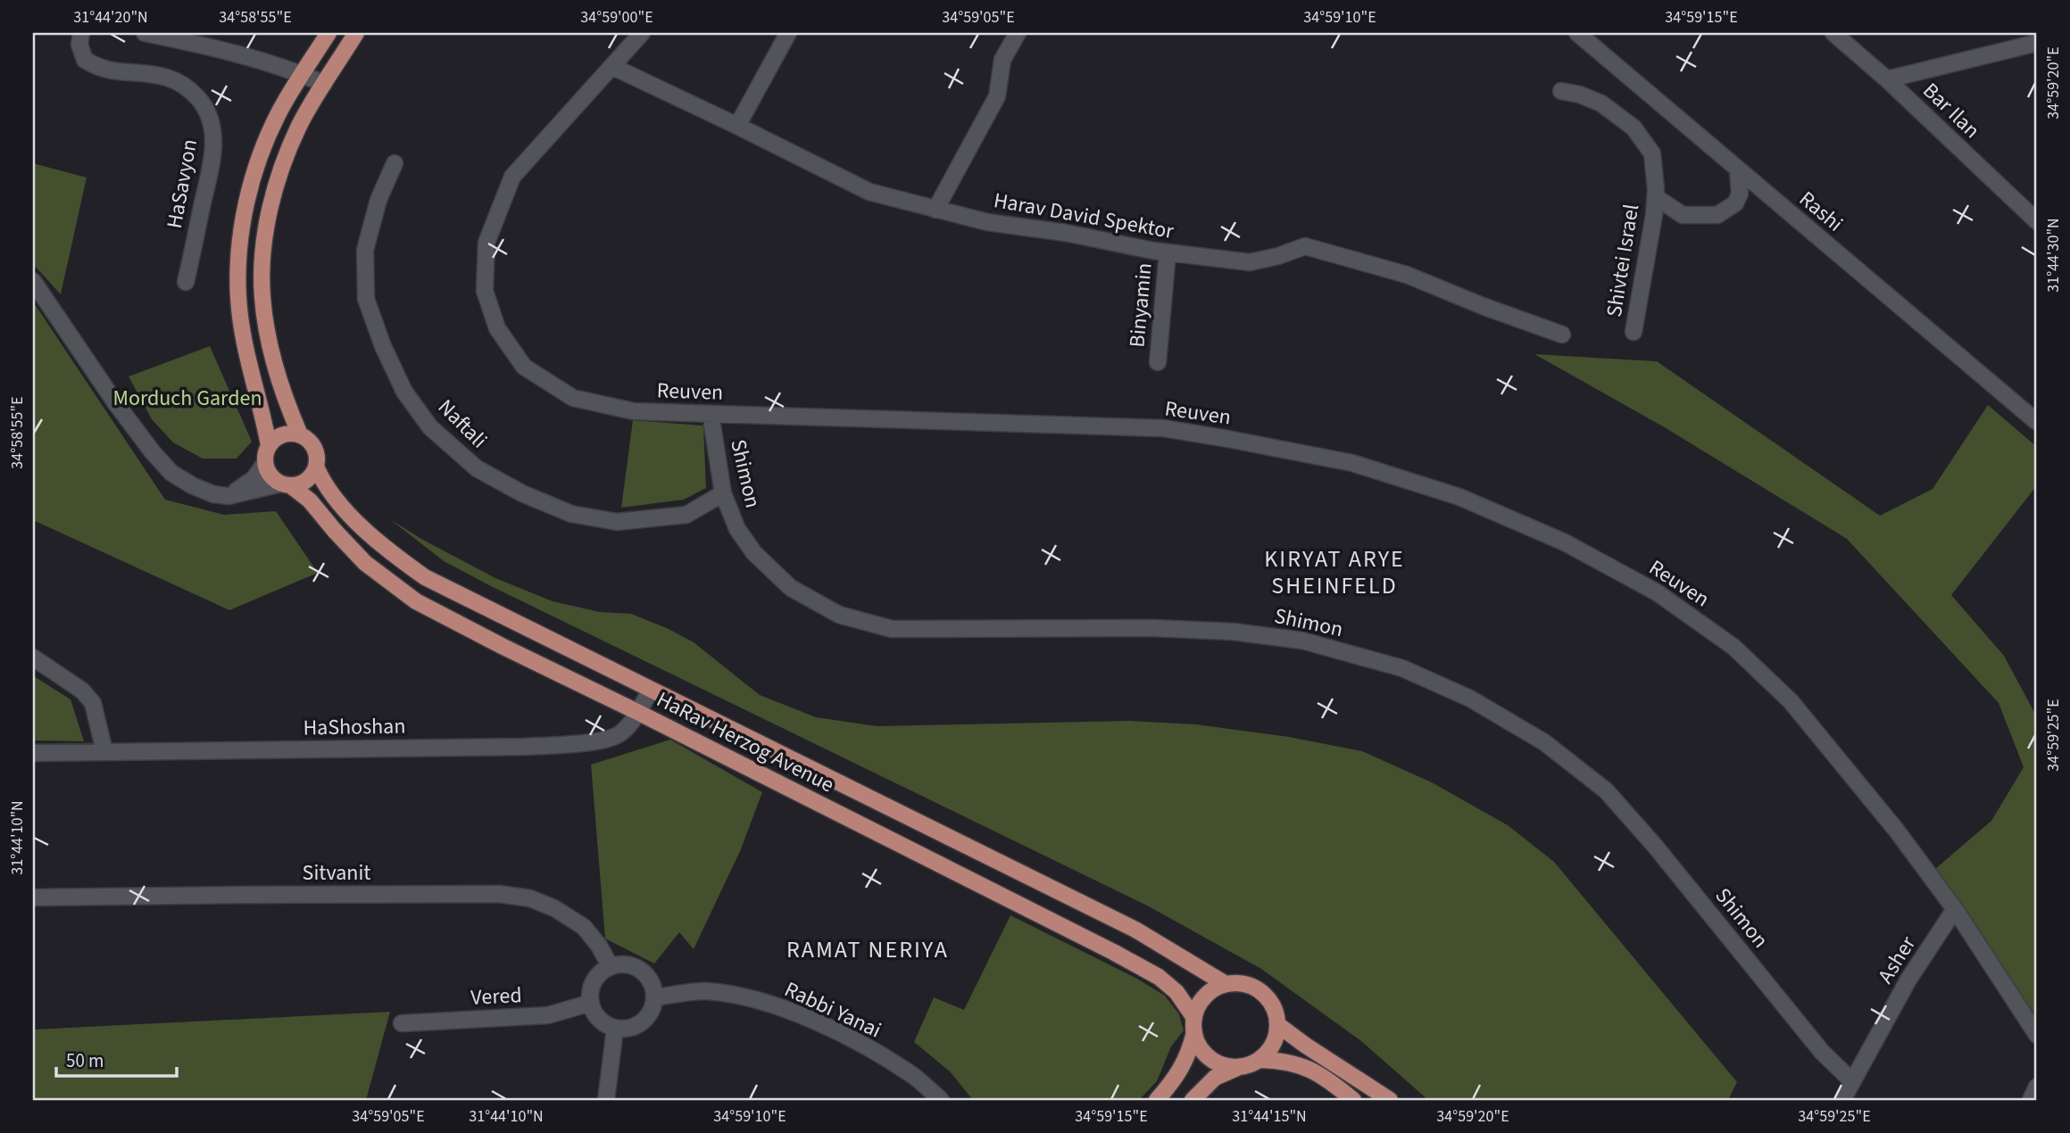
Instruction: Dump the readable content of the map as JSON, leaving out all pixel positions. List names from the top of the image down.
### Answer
{
  "streets": {
    "main road": ["HaRav Herzog Avenue"],
    "street": [
      "Bar Ilan",
      "HaSavyon",
      "Rashi",
      "Harav David Spektor",
      "Shivtei Israel",
      "Binyamin",
      "Reuven",
      "Naftali",
      "Shimon",
      "HaShoshan",
      "Sitvanit",
      "Asher",
      "Vered",
      "Rabbi Yanai"
    ]
  },
  "crossings": [
    ["Rashi", "Shivtei Israel"],
    ["Harav David Spektor", "Binyamin"],
    ["Harav David Spektor", "Reuven"],
    ["Reuven", "Shimon"],
    ["Reuven", "Asher"],
    ["Naftali", "Shimon"],
    ["Shimon", "Asher"],
    ["HaShoshan", "HaRav Herzog Avenue"],
    ["Sitvanit", "Vered"],
    ["Sitvanit", "Rabbi Yanai"],
    ["Vered", "Rabbi Yanai"]
  ],
  "districts": ["KIRYAT ARYE SHEINFELD", "RAMAT NERIYA"],
  "parks": ["Morduch Garden"],
  "scale_bar": "50 m",
  "coordinates": [
    "31°44'20\"N",
    "34°58'55\"E",
    "34°59'00\"E",
    "34°59'05\"E",
    "34°59'10\"E",
    "34°59'15\"E",
    "34°59'20\"E",
    "31°44'30\"N",
    "34°59'25\"E",
    "31°44'10\"N",
    "31°44'15\"N"
  ]
}
